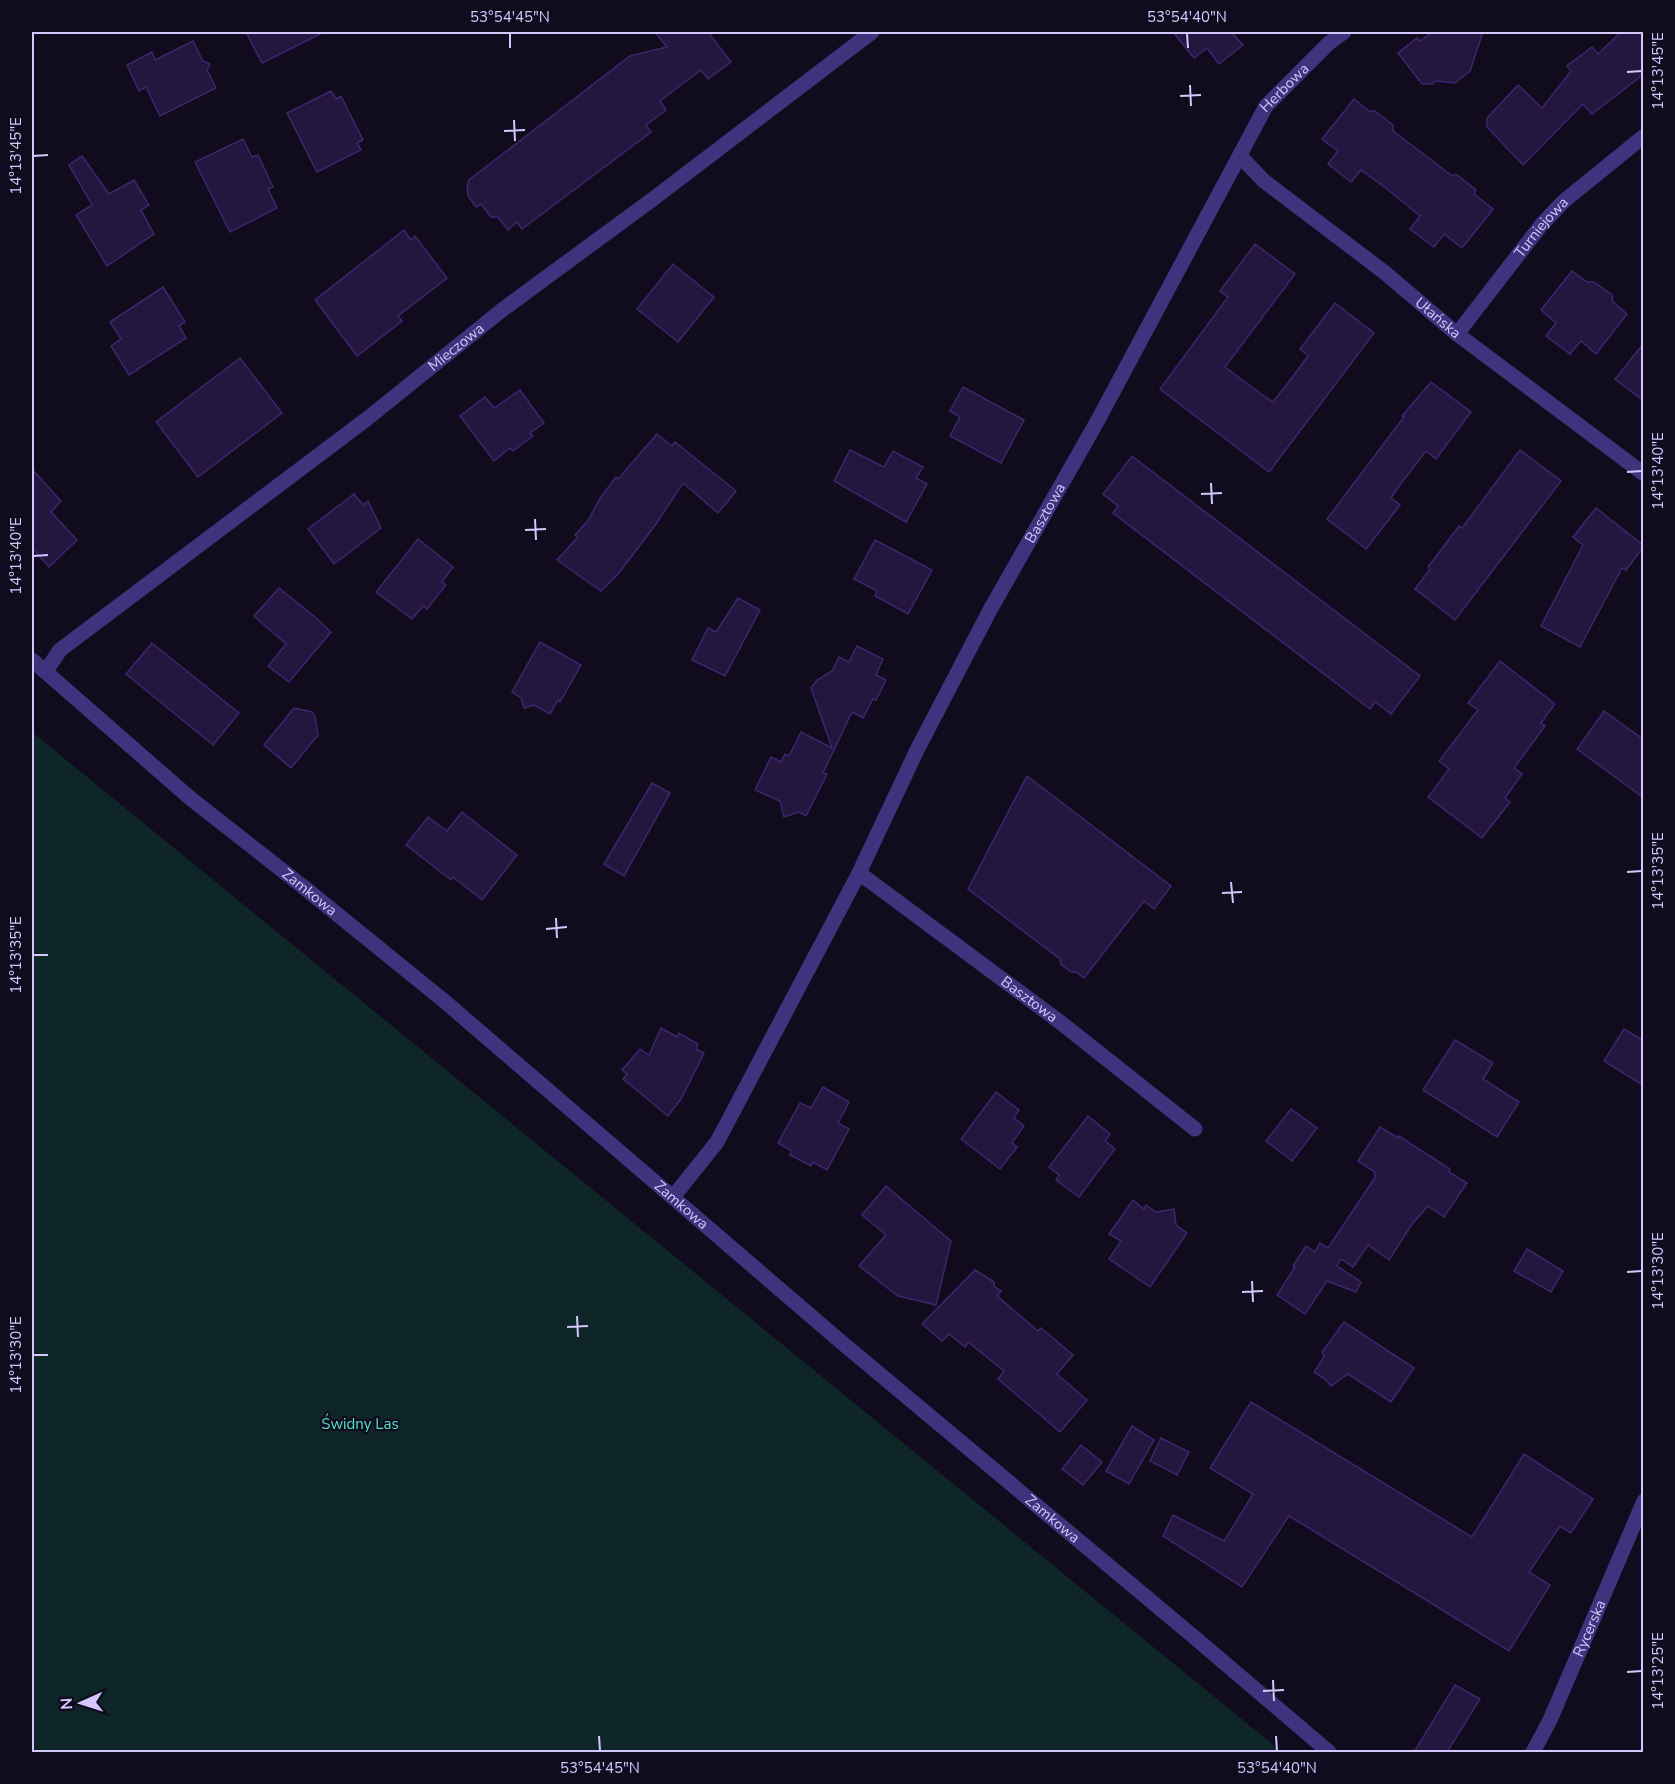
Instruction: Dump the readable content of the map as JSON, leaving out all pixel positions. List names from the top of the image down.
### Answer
{
  "streets": {
    "street": [
      "Herbowa",
      "Turniejowa",
      "Ułańska",
      "Mieczowa",
      "Basztowa",
      "Zamkowa",
      "Rycerska"
    ]
  },
  "crossings": [
    ["Herbowa", "Ułańska"],
    ["Herbowa", "Basztowa"],
    ["Turniejowa", "Ułańska"],
    ["Ułańska", "Basztowa"],
    ["Mieczowa", "Zamkowa"],
    ["Basztowa", "Zamkowa"]
  ],
  "parks": ["Świdny Las"],
  "north": "left",
  "coordinates": [
    "53°54'45\"N",
    "53°54'40\"N",
    "14°13'45\"E",
    "14°13'40\"E",
    "14°13'35\"E",
    "14°13'30\"E",
    "14°13'25\"E"
  ]
}
